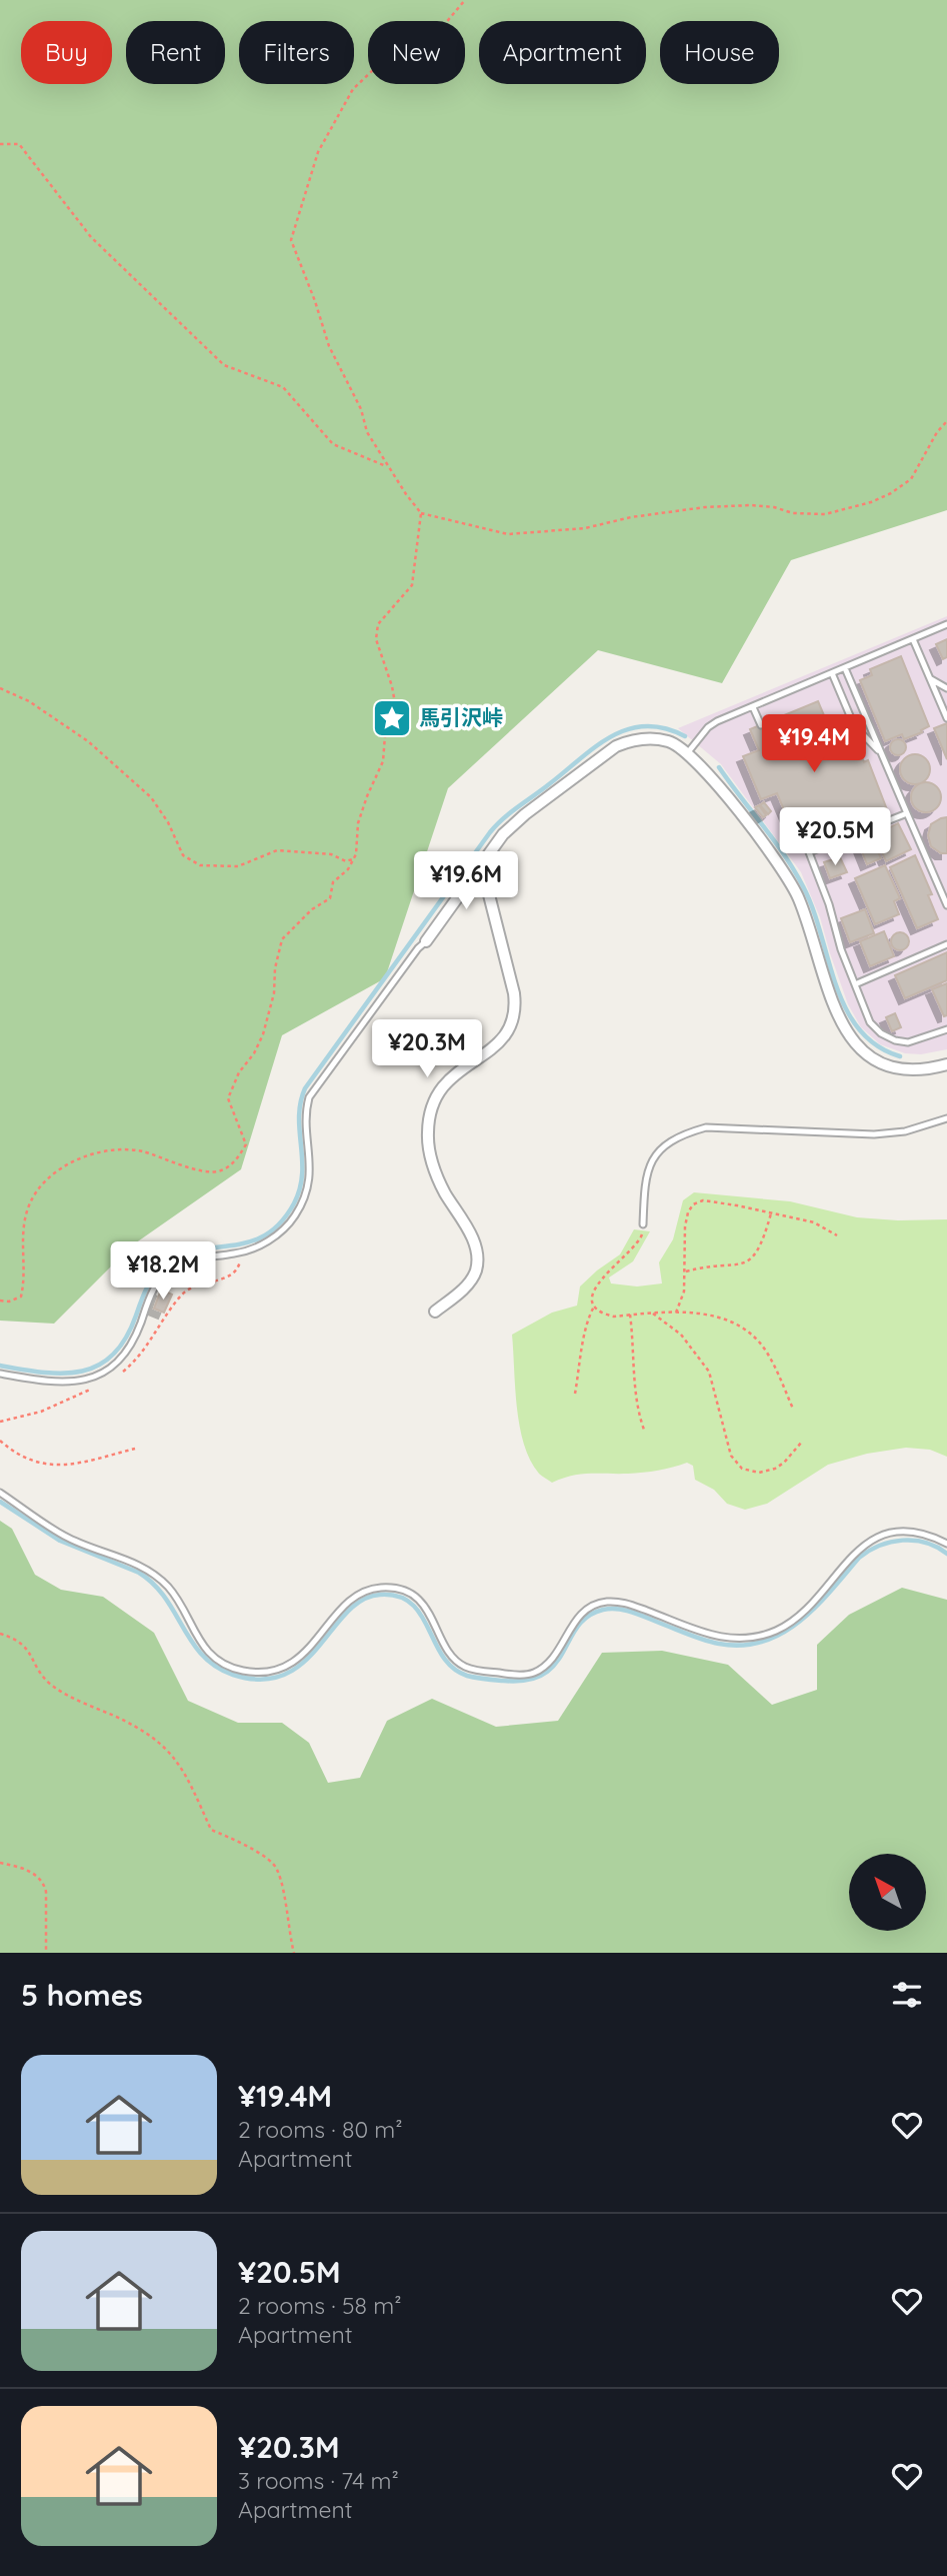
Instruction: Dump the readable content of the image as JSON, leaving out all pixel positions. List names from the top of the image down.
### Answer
{
  "places": {
    "place": ["馬引沢峠"]
  },
  "north": "top left",
  "page": {
    "chip": [
      "Buy",
      "Rent",
      "Filters",
      "New",
      "Apartment",
      "House"
    ],
    "price": [
      "¥19.4M",
      "¥20.5M",
      "¥19.6M",
      "¥20.3M",
      "¥18.2M"
    ],
    "heading": "5 homes",
    "list": [
      {
        "name": "¥19.4M",
        "note": "2 rooms · 80 m² · Apartment"
      },
      {
        "name": "¥20.5M",
        "note": "2 rooms · 58 m² · Apartment"
      },
      {
        "name": "¥20.3M",
        "note": "3 rooms · 74 m² · Apartment"
      }
    ]
  }
}
